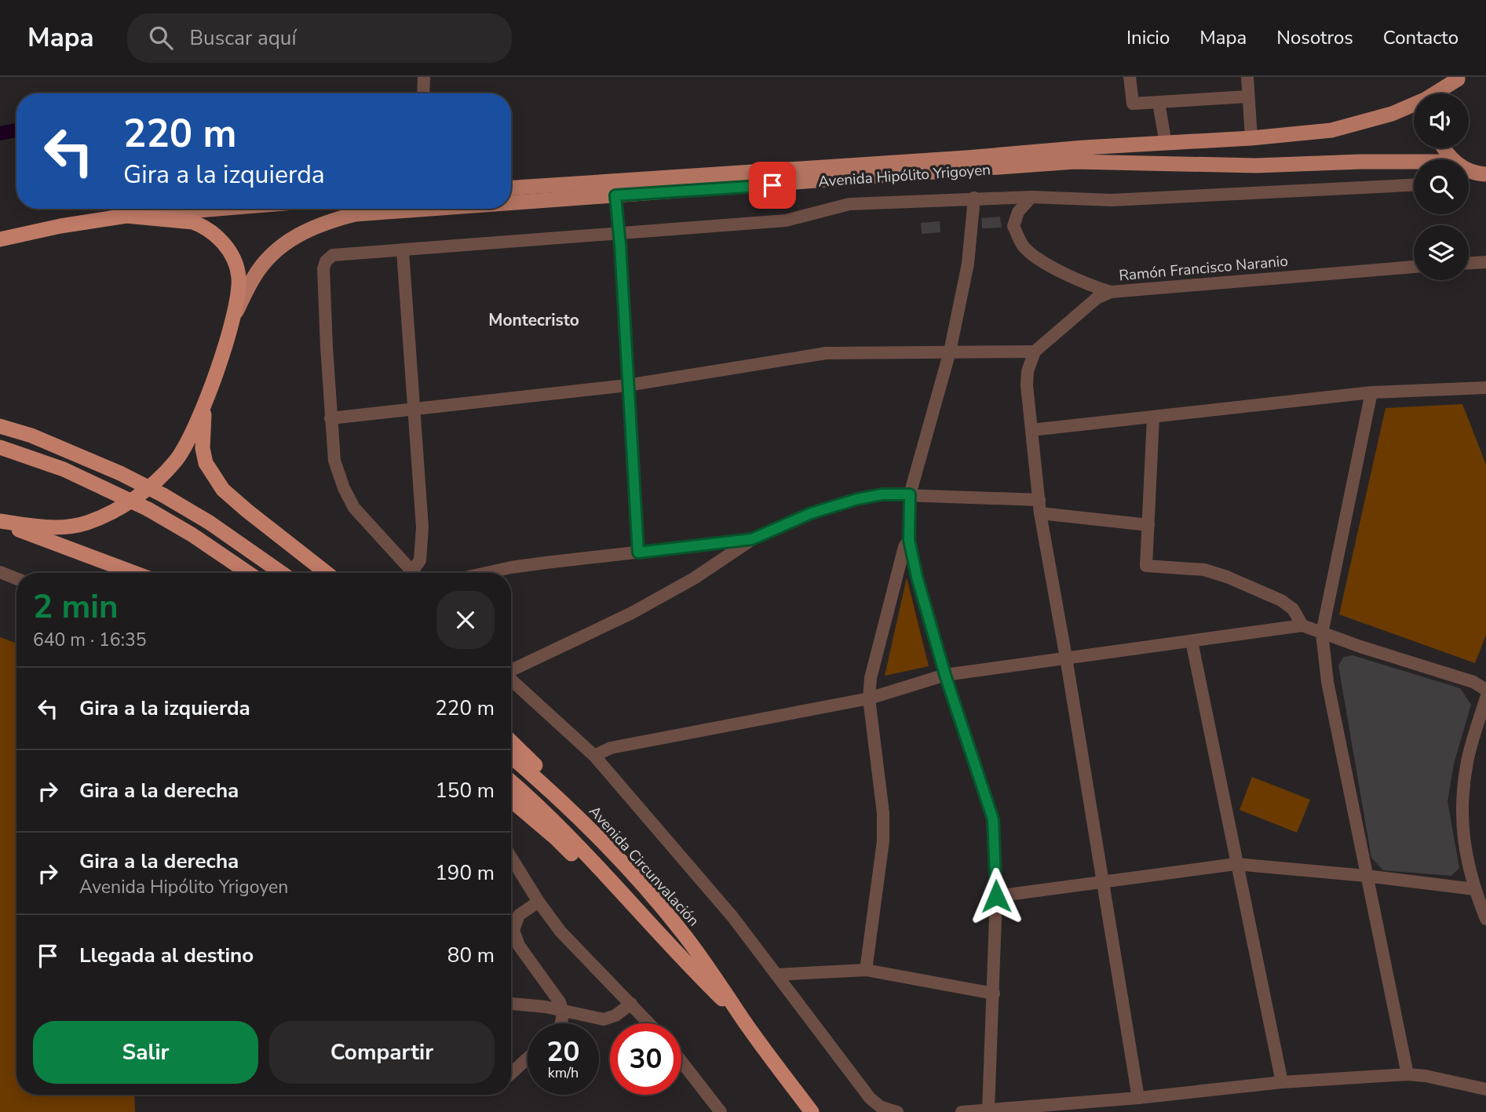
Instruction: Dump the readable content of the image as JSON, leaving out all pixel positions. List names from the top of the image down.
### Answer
{
  "streets": {
    "highway": ["Avenida Circunvalación"],
    "main road": ["Avenida Hipólito Yrigoyen"],
    "street": ["Ramón Francisco Naranio"]
  },
  "districts": ["Montecristo"],
  "page": {
    "header": "Mapa",
    "search": "Buscar aquí",
    "nav": [
      "Inicio",
      "Mapa",
      "Nosotros",
      "Contacto"
    ],
    "turn": ["220 m", "Gira a la izquierda"],
    "heading": ["2 min", "640 m · 16:35"],
    "list": [
      {
        "name": "Gira a la izquierda",
        "value": "220 m"
      },
      {
        "name": "Gira a la derecha",
        "value": "150 m"
      },
      {
        "name": "Gira a la derecha",
        "note": "Avenida Hipólito Yrigoyen",
        "value": "190 m"
      },
      {
        "name": "Llegada al destino",
        "value": "80 m"
      }
    ],
    "buttons": ["Salir", "Compartir"],
    "speed": "20 km/h",
    "limit": "30"
  }
}
